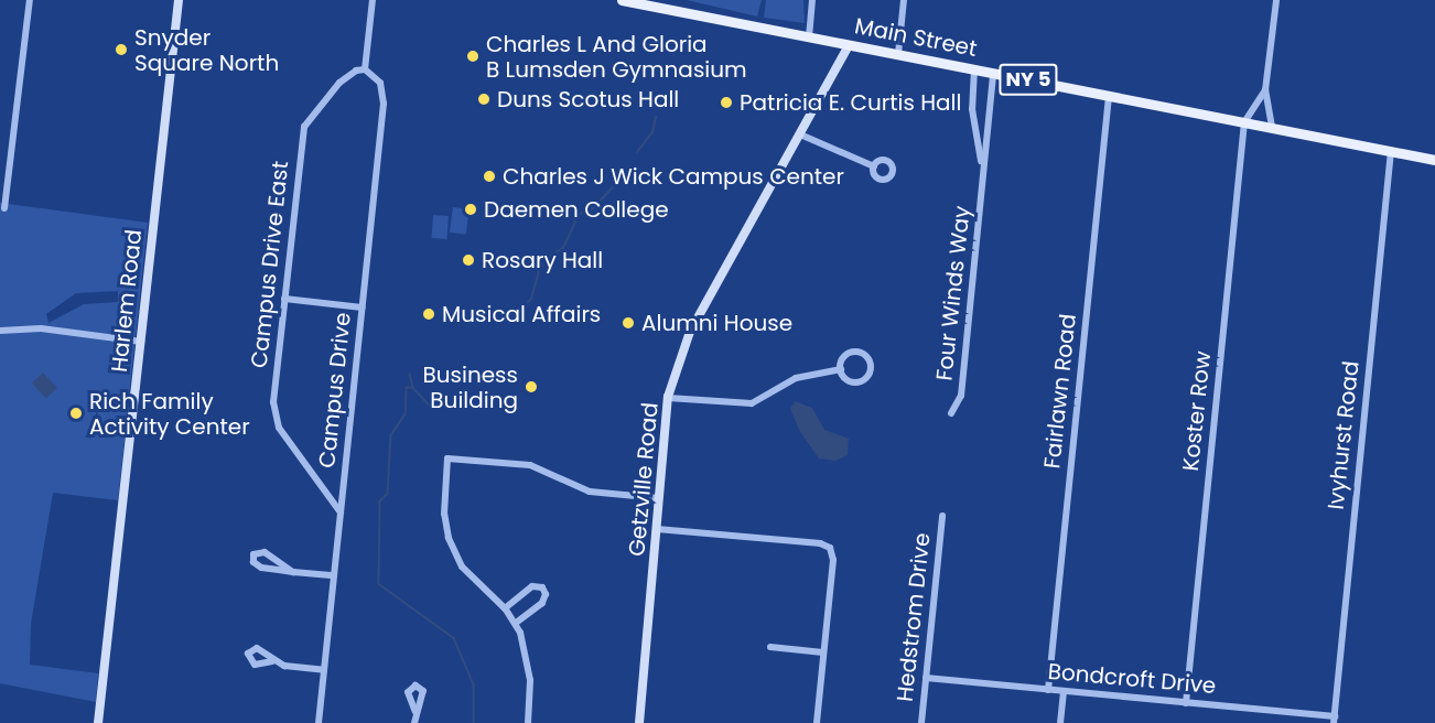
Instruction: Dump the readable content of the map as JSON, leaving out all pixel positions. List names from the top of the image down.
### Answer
{
  "streets": {
    "main road": [
      "Main Street",
      "NY 5",
      "Harlem Road",
      "Getzville Road"
    ],
    "street": [
      "Campus Drive East",
      "Four Winds Way",
      "Campus Drive",
      "Fairlawn Road",
      "Koster Row",
      "Ivyhurst Road",
      "Hedstrom Drive",
      "Bondcroft Drive"
    ]
  },
  "crossings": [
    ["Main Street", "Four Winds Way"],
    ["Main Street", "Fairlawn Road"],
    ["Main Street", "Koster Row"],
    ["Main Street", "Ivyhurst Road"],
    ["Main Street", "Getzville Road"],
    ["Campus Drive East", "Campus Drive"],
    ["Fairlawn Road", "Bondcroft Drive"],
    ["Koster Row", "Bondcroft Drive"],
    ["Ivyhurst Road", "Bondcroft Drive"],
    ["Hedstrom Drive", "Bondcroft Drive"]
  ],
  "places": [
    "Snyder Square North",
    "Charles L And Gloria B Lumsden Gymnasium",
    "Duns Scotus Hall",
    "Patricia E. Curtis Hall",
    "Charles J Wick Campus Center",
    "Daemen College",
    "Rosary Hall",
    "Musical Affairs",
    "Alumni House",
    "Business Building",
    "Rich Family Activity Center"
  ]
}
